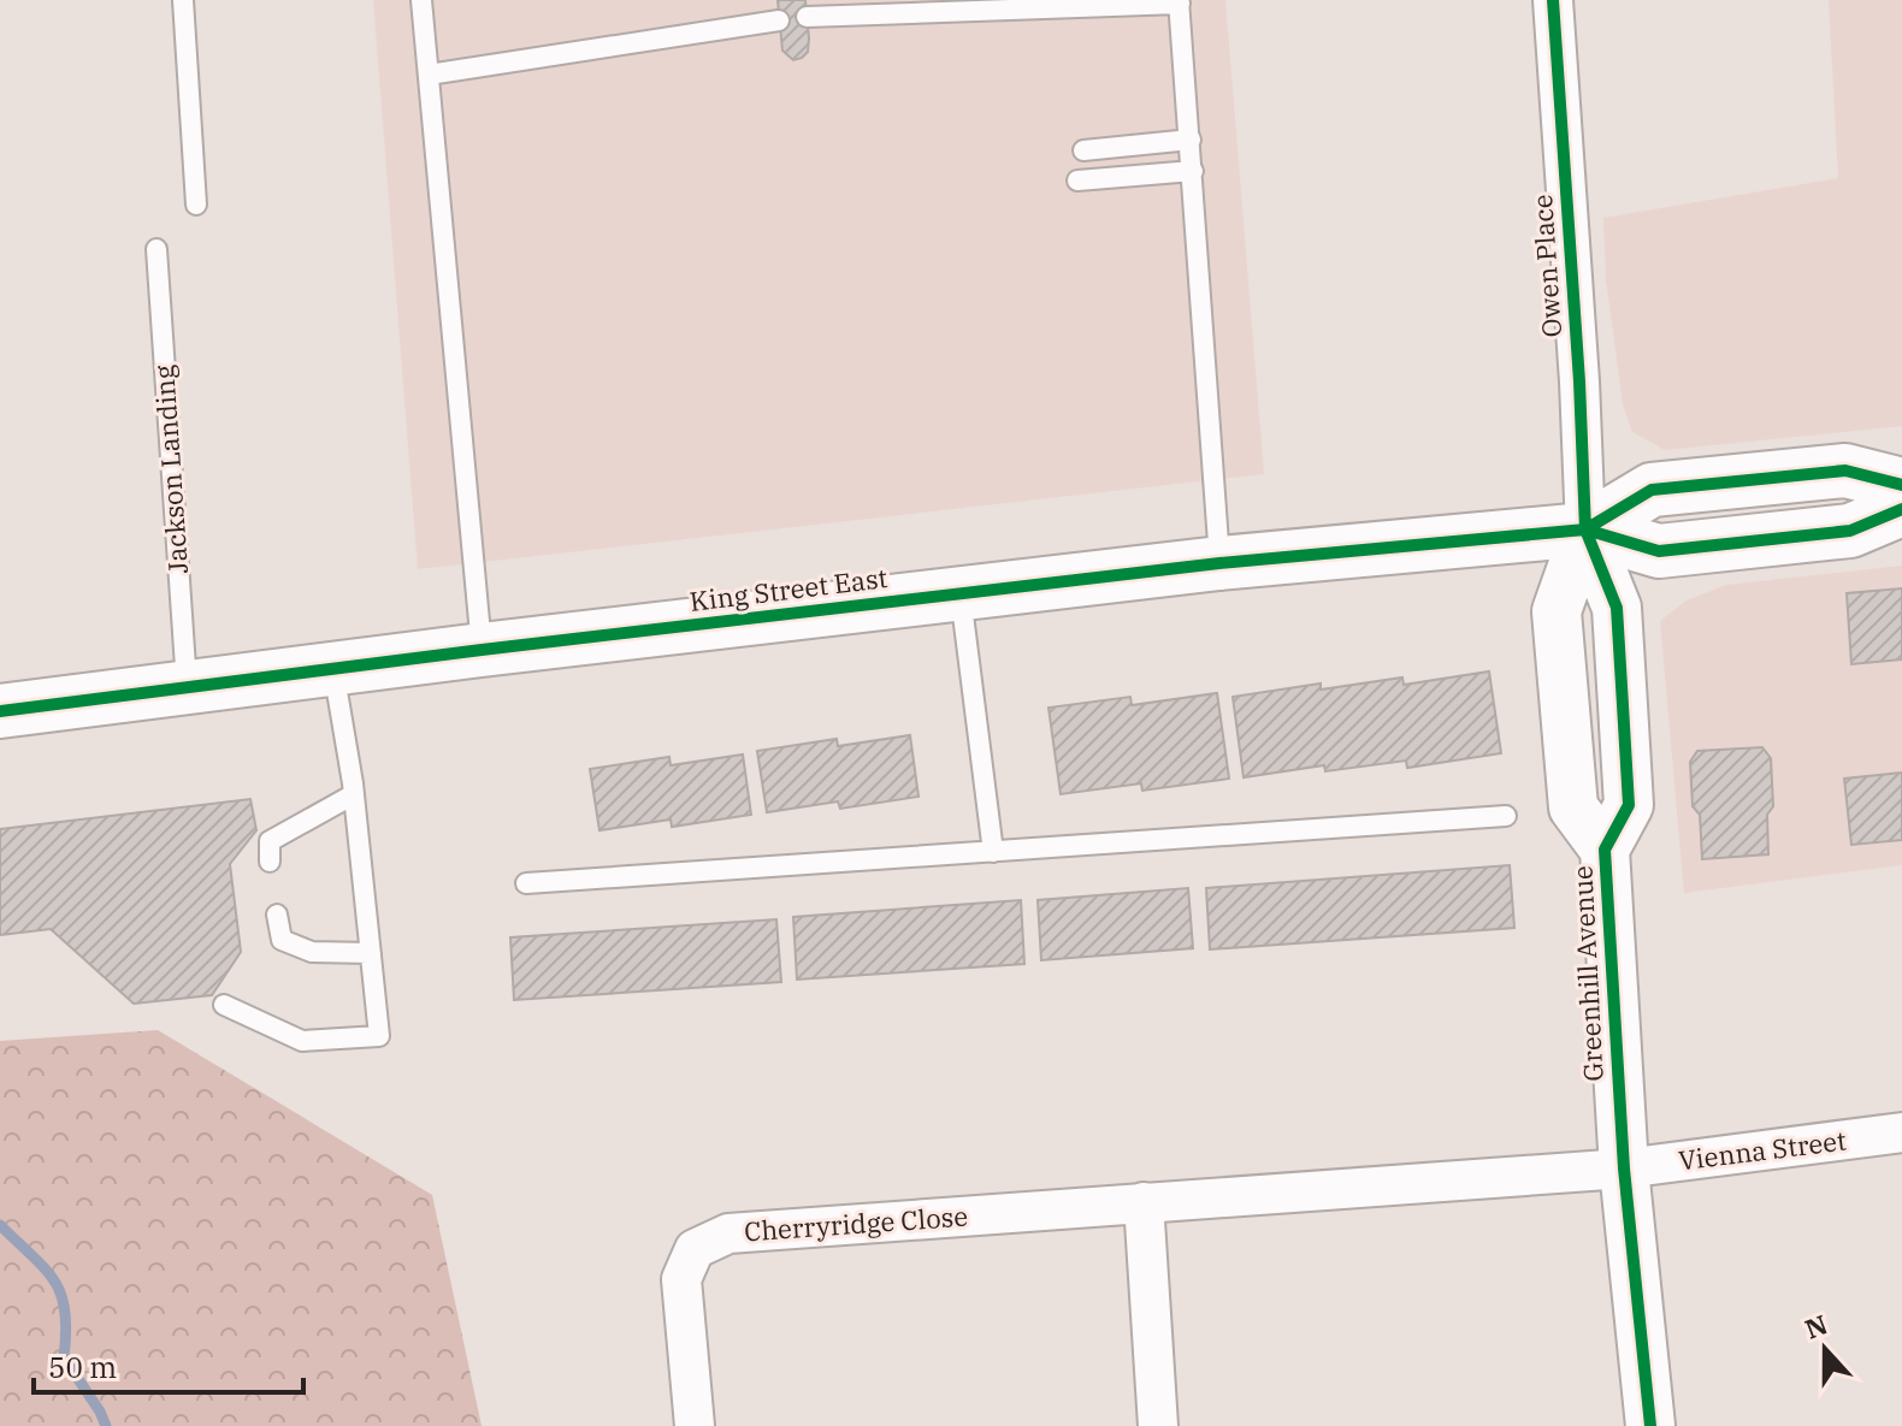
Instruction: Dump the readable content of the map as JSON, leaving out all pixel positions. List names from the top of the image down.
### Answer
{
  "streets": {
    "main road": ["King Street East"],
    "street": [
      "Owen Place",
      "Greenhill Avenue",
      "Vienna Street",
      "Cherryridge Close"
    ],
    "lane": ["Jackson Landing"]
  },
  "crossings": [
    ["Owen Place", "King Street East"],
    ["Owen Place", "Greenhill Avenue"],
    ["Jackson Landing", "King Street East"],
    ["King Street East", "Greenhill Avenue"],
    ["Greenhill Avenue", "Vienna Street"],
    ["Greenhill Avenue", "Cherryridge Close"],
    ["Vienna Street", "Cherryridge Close"]
  ],
  "scale_bar": "50 m",
  "north": "top"
}
